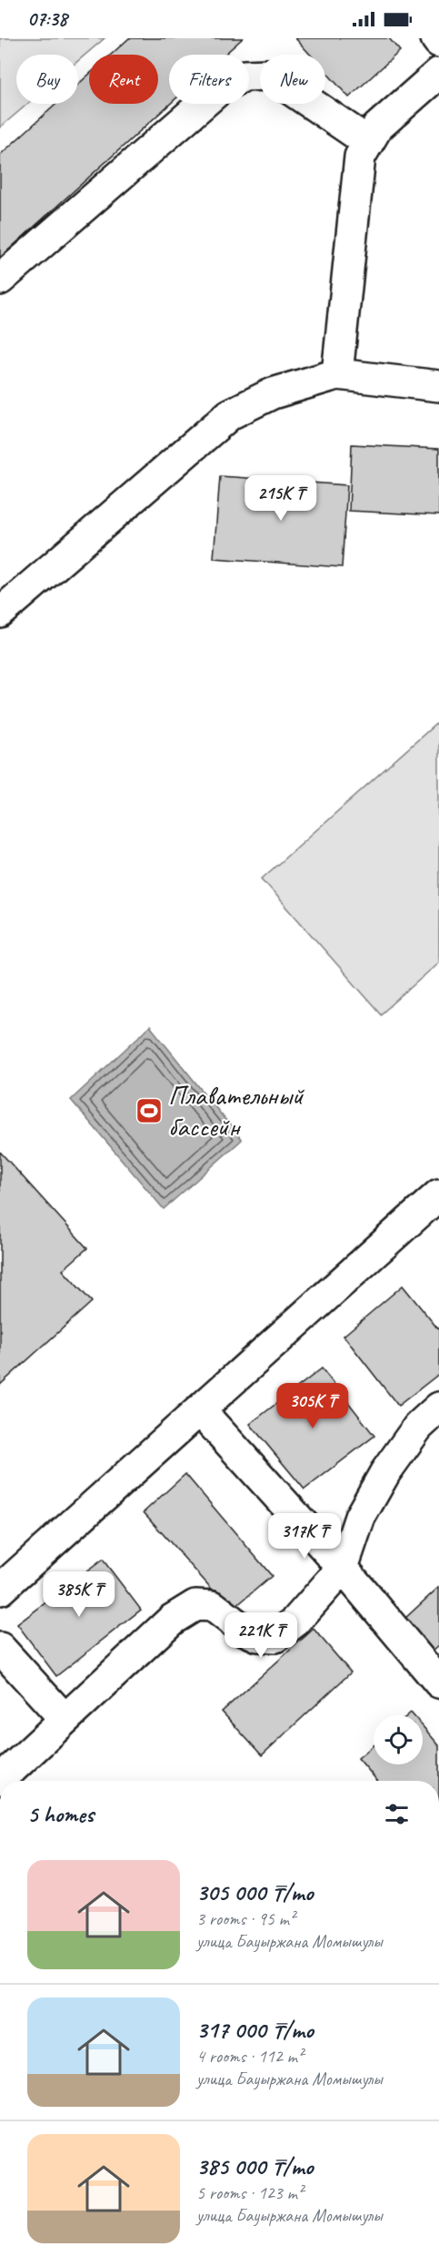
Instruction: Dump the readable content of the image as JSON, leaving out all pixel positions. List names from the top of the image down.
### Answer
{
  "places": {
    "sports": ["Плавательный бассейн"]
  },
  "page": {
    "status": "07:38",
    "chip": [
      "Buy",
      "Rent",
      "Filters",
      "New"
    ],
    "price": [
      "215K ₸",
      "305K ₸",
      "317K ₸",
      "385K ₸",
      "221K ₸"
    ],
    "heading": "5 homes",
    "list": [
      {
        "name": "305 000 ₸/mo",
        "note": "3 rooms · 95 m² · улица Бауыржана Момышулы"
      },
      {
        "name": "317 000 ₸/mo",
        "note": "4 rooms · 112 m² · улица Бауыржана Момышулы"
      },
      {
        "name": "385 000 ₸/mo",
        "note": "5 rooms · 123 m² · улица Бауыржана Момышулы"
      }
    ]
  }
}
